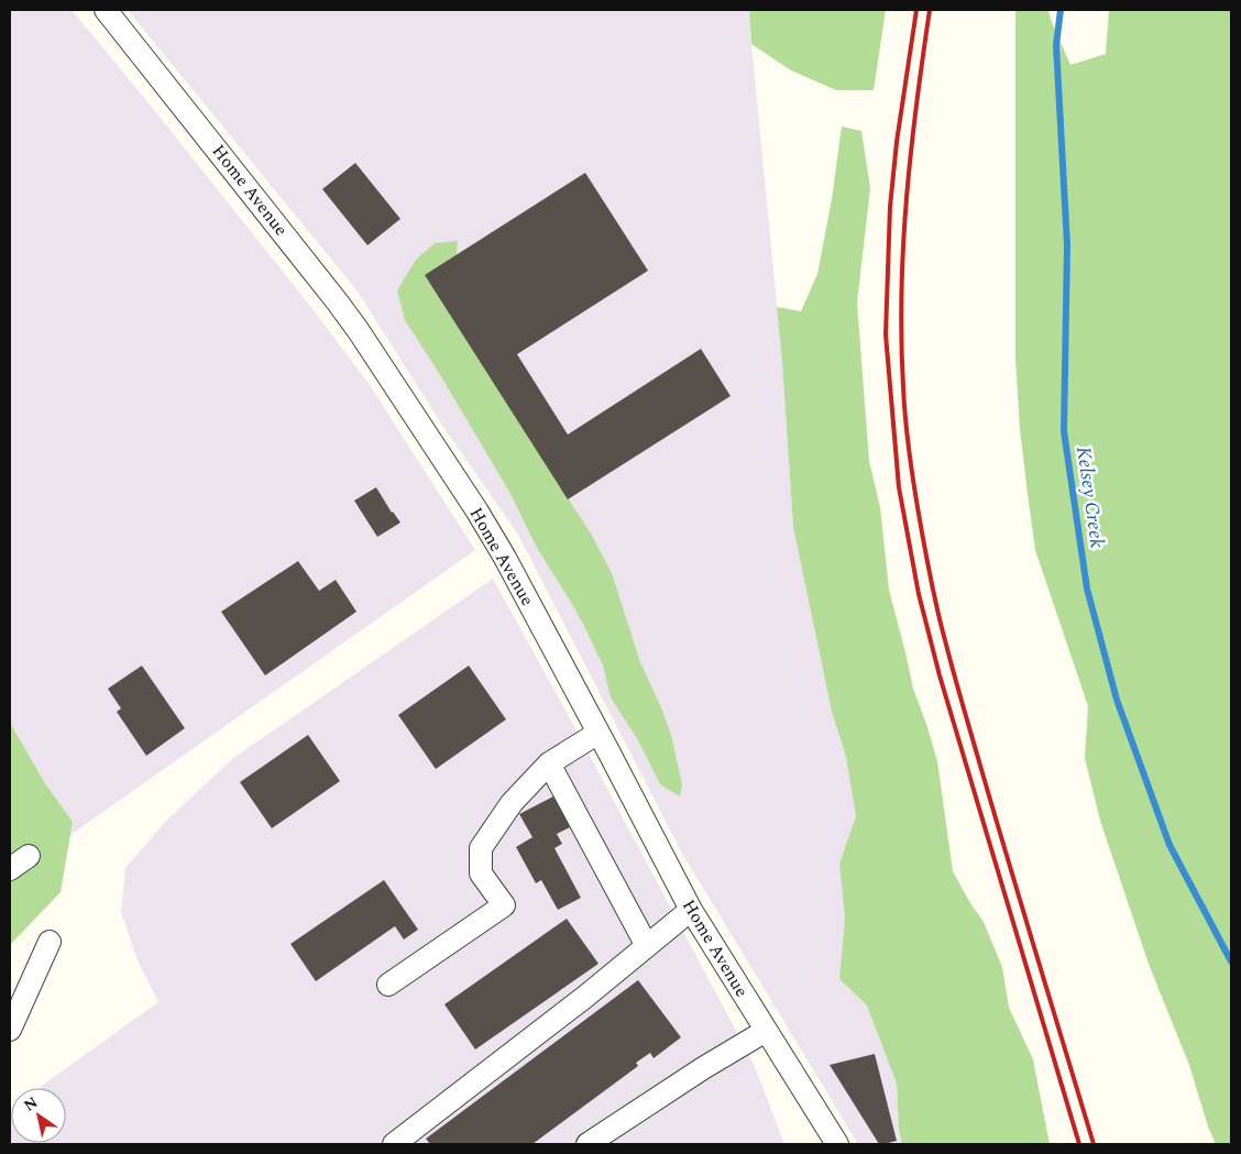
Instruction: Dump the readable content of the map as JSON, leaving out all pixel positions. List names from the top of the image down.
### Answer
{
  "streets": {
    "street": ["Home Avenue"]
  },
  "water": ["Kelsey Creek"],
  "north": "top left"
}
